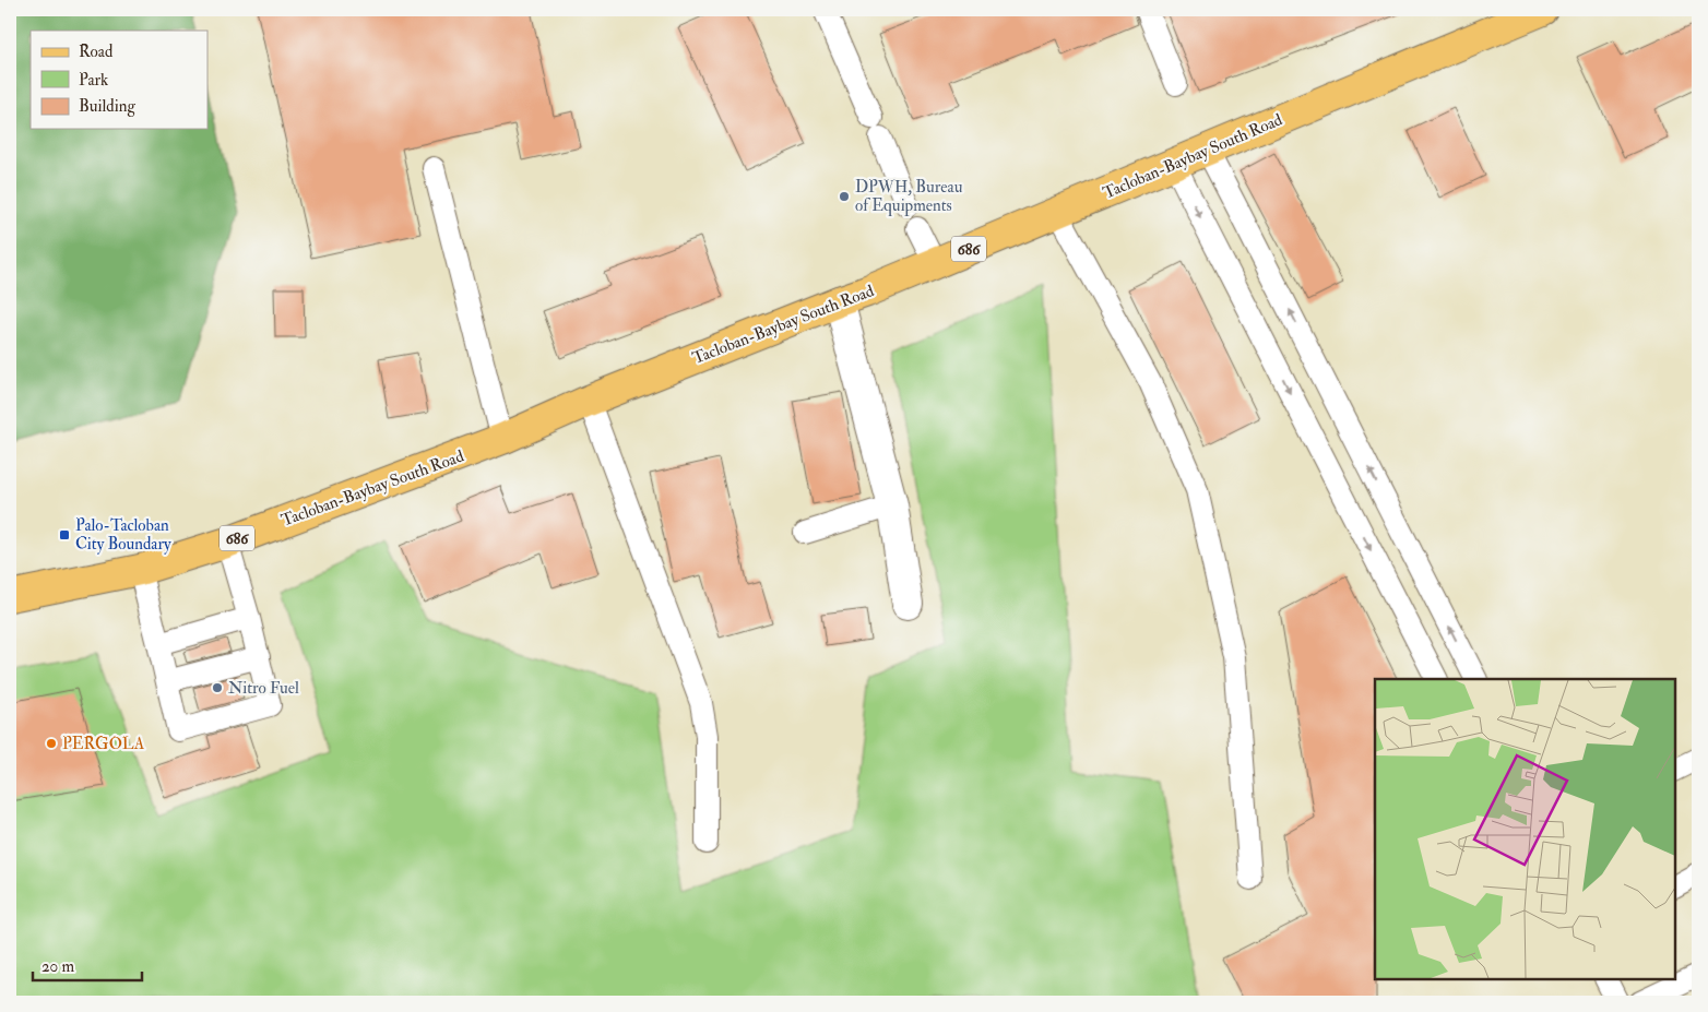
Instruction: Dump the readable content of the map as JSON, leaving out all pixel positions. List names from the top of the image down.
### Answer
{
  "streets": {
    "main road": ["Tacloban-Baybay South Road", "686"]
  },
  "places": {
    "other": ["DPWH, Bureau of Equipments", "Nitro Fuel", "PERGOLA"],
    "transit": ["Palo-Tacloban City Boundary"]
  },
  "legend": ["Road", "Park", "Building"],
  "scale_bar": "20 m"
}
